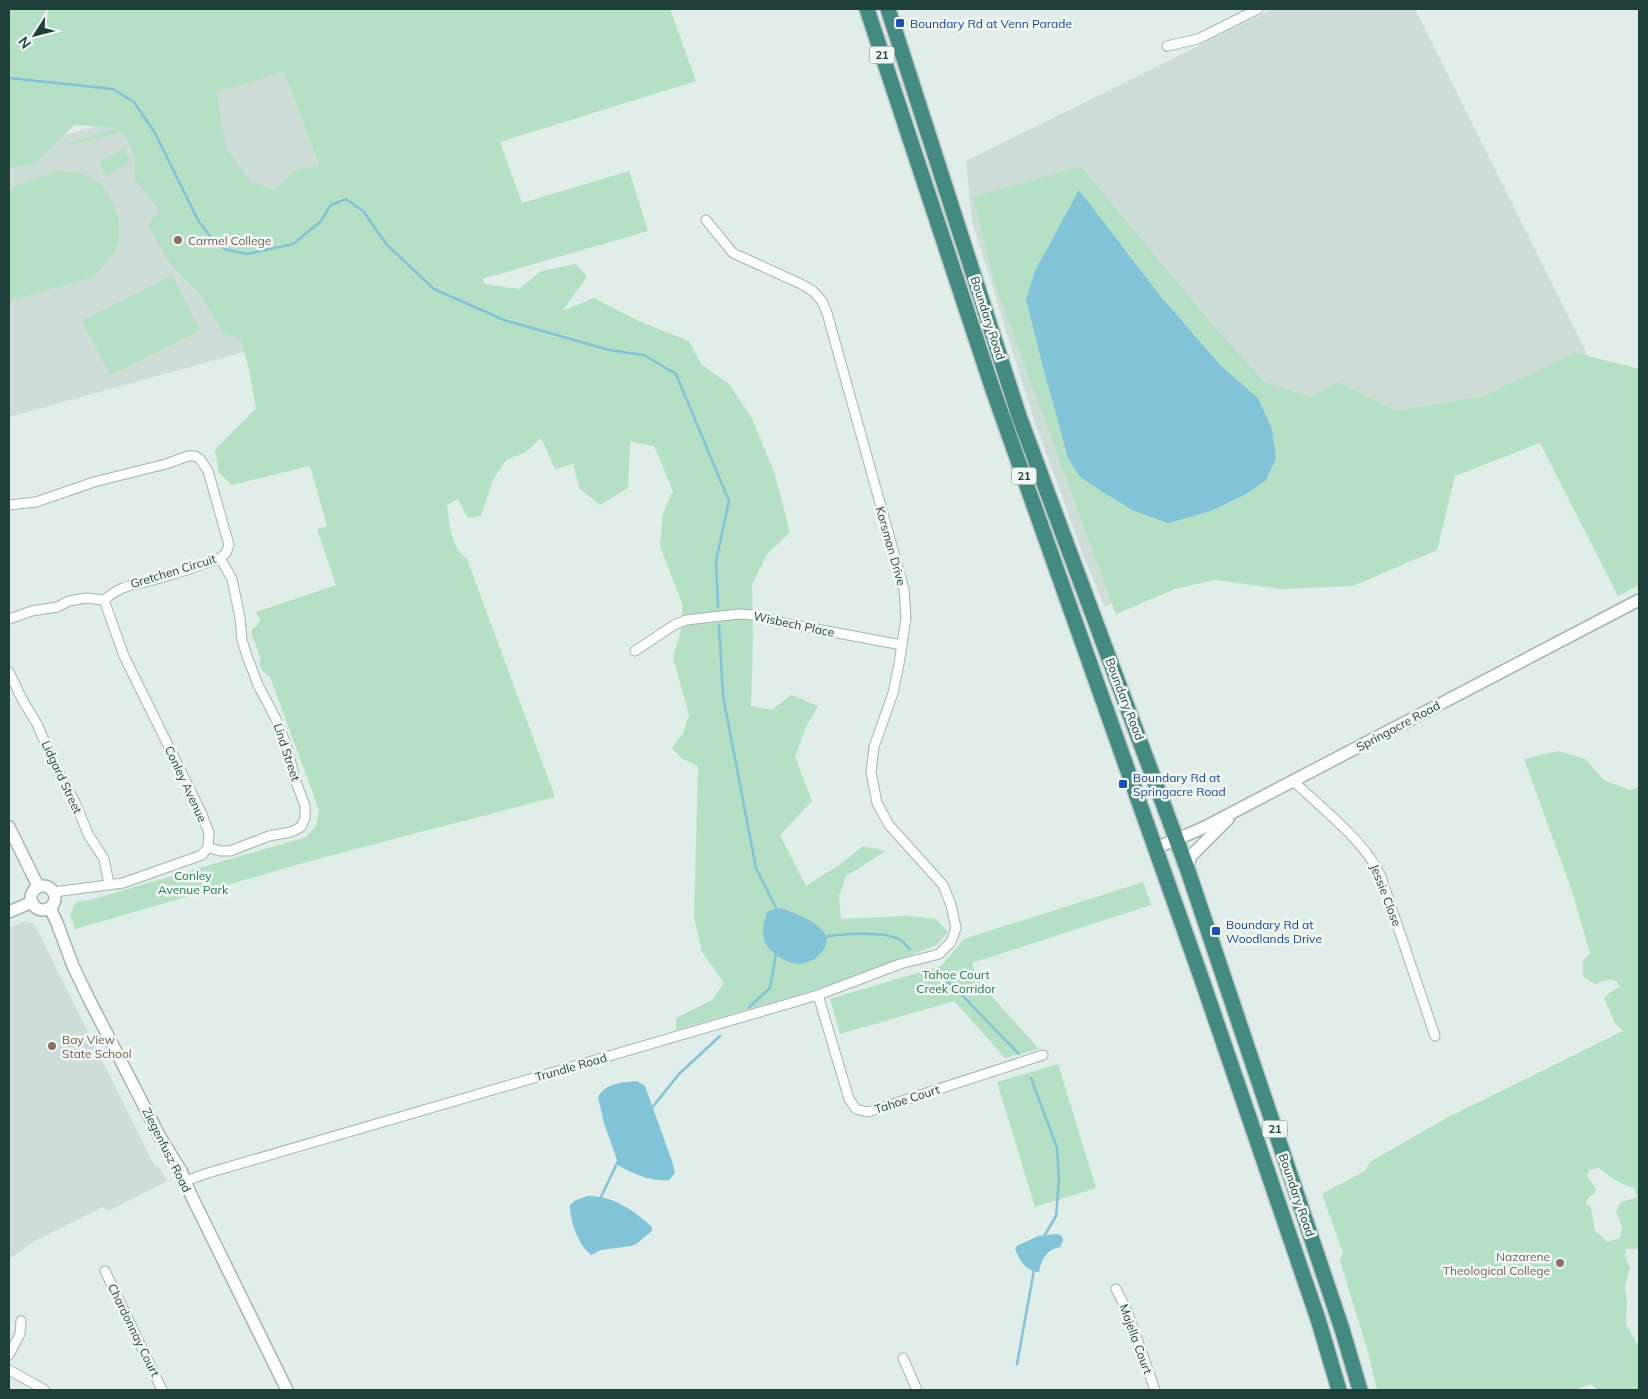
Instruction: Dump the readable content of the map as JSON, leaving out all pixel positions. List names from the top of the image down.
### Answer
{
  "streets": {
    "highway": ["21", "Boundary Road"],
    "street": [
      "Korsman Drive",
      "Gretchen Circuit",
      "Wisbech Place",
      "Springacre Road",
      "Lind Street",
      "Lidgard Street",
      "Conley Avenue",
      "Jessie Close",
      "Trundle Road",
      "Tahoe Court",
      "Ziegenfusz Road",
      "Chardonnay Court",
      "Majella Court"
    ]
  },
  "crossings": [
    ["Boundary Road", "Springacre Road"],
    ["Korsman Drive", "Wisbech Place"],
    ["Korsman Drive", "Trundle Road"],
    ["Gretchen Circuit", "Lind Street"],
    ["Gretchen Circuit", "Conley Avenue"],
    ["Springacre Road", "Jessie Close"],
    ["Lind Street", "Conley Avenue"],
    ["Trundle Road", "Tahoe Court"],
    ["Trundle Road", "Ziegenfusz Road"]
  ],
  "parks": ["Conley Avenue Park", "Tahoe Court Creek Corridor"],
  "places": {
    "transit": ["Boundary Rd at Venn Parade", "Boundary Rd at Springacre Road", "Boundary Rd at Woodlands Drive"],
    "other": ["Carmel College", "Bay View State School", "Nazarene Theological College"]
  },
  "north": "bottom left"
}
